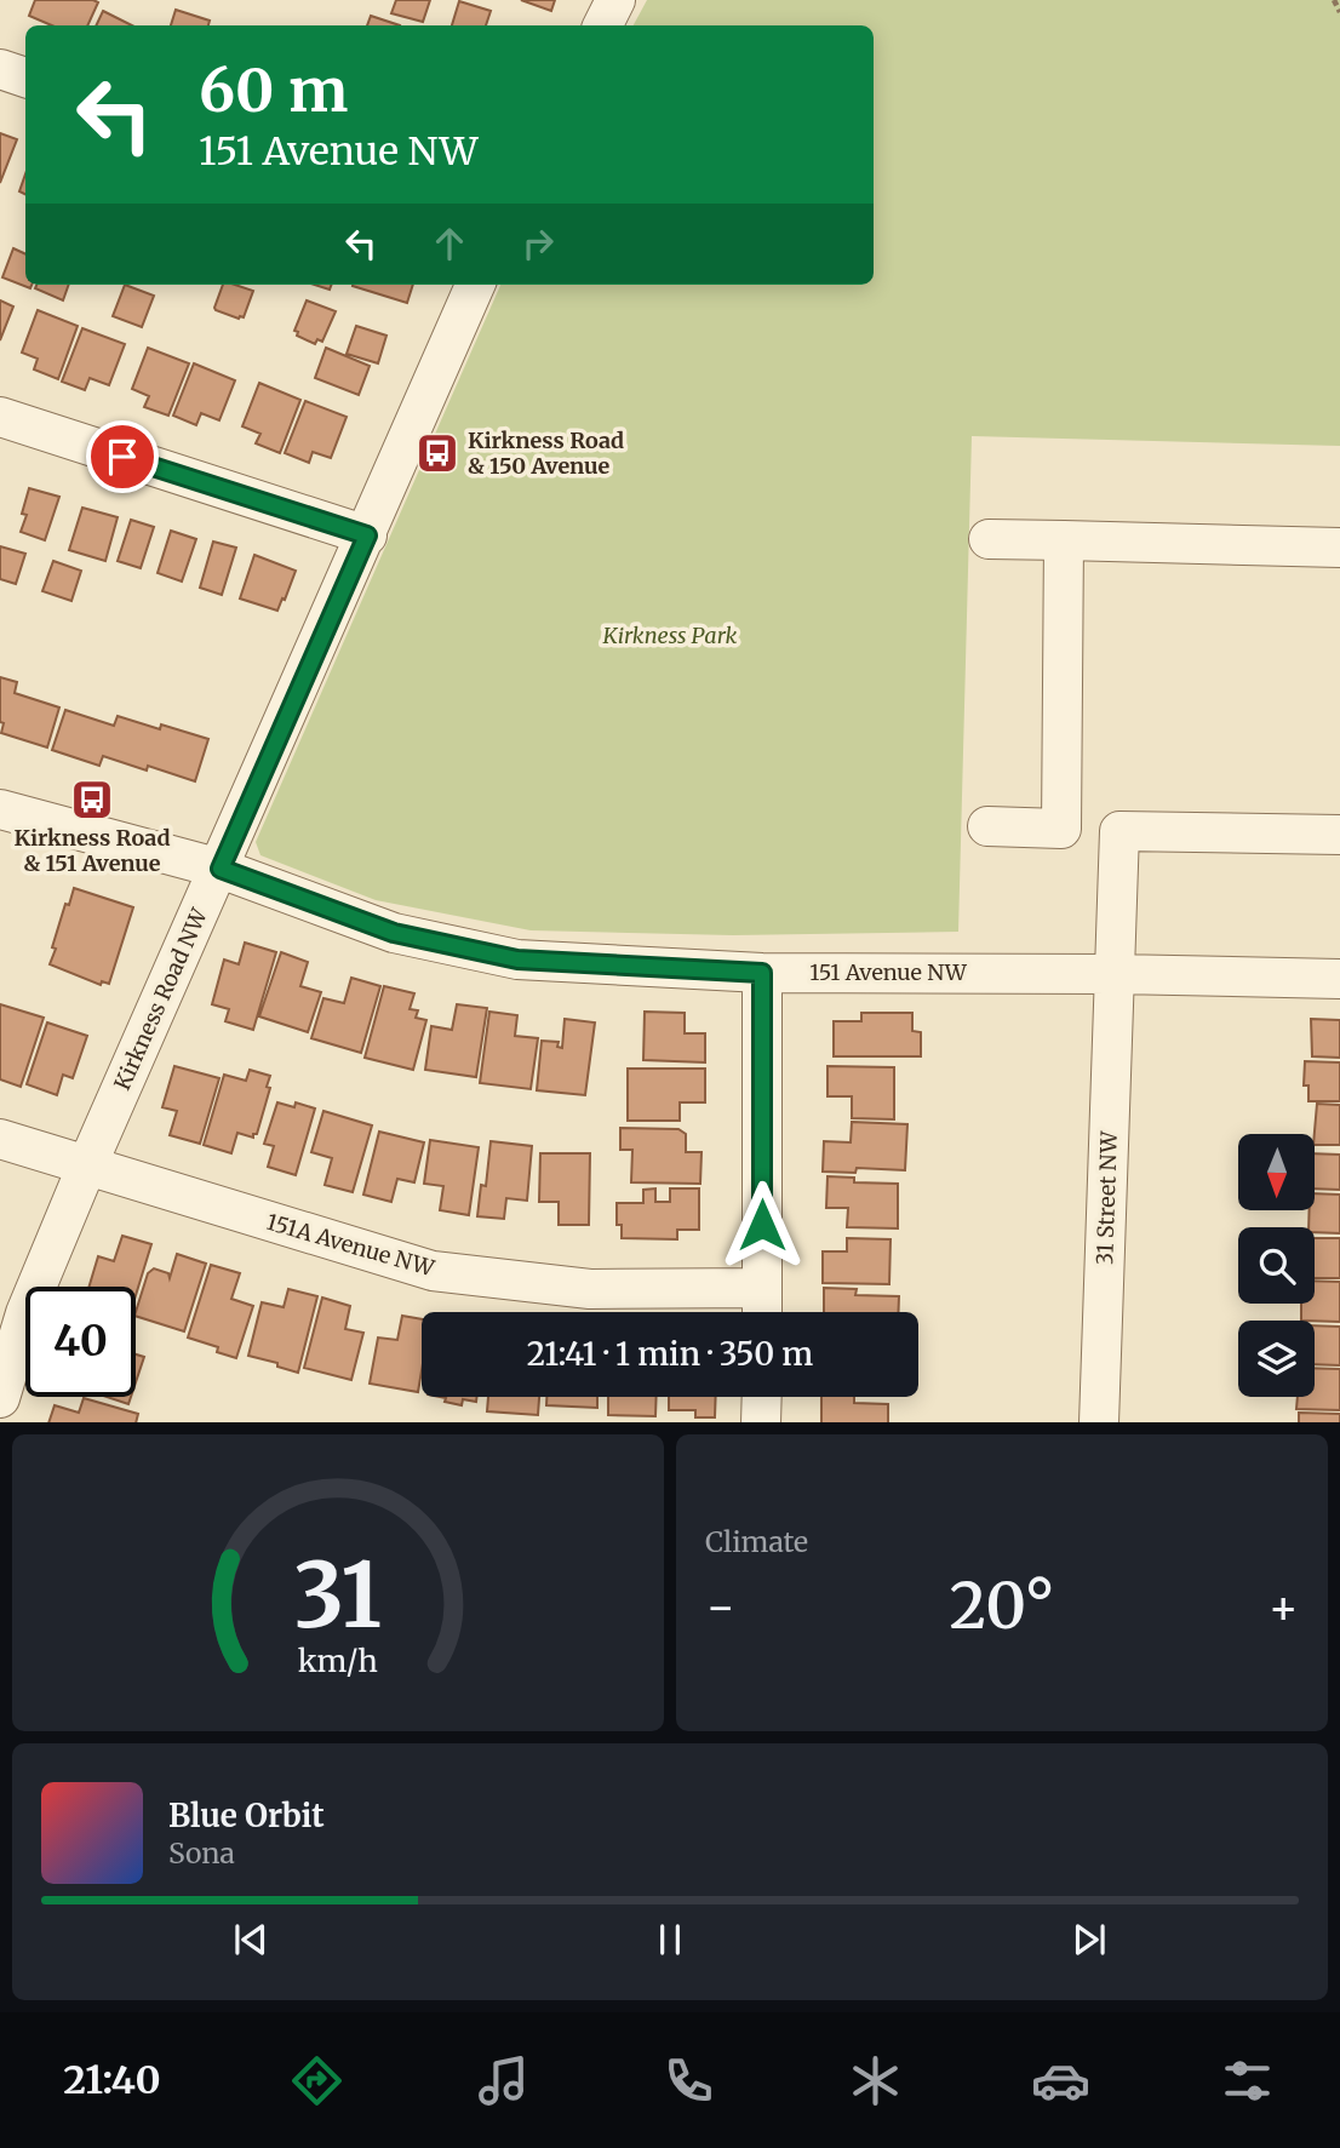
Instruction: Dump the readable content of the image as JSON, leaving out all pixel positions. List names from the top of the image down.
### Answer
{
  "streets": {
    "street": [
      "151 Avenue NW",
      "Kirkness Road NW",
      "31 Street NW",
      "151A Avenue NW"
    ]
  },
  "crossings": [
    ["151 Avenue NW", "Kirkness Road NW"],
    ["151 Avenue NW", "31 Street NW"],
    ["Kirkness Road NW", "151A Avenue NW"]
  ],
  "parks": ["Kirkness Park"],
  "places": {
    "bus stop": ["Kirkness Road & 150 Avenue", "Kirkness Road & 151 Avenue"]
  },
  "north": "bottom",
  "page": {
    "turn": ["60 m", "151 Avenue NW"],
    "limit": "40",
    "trip": "21:41 · 1 min · 350 m",
    "tile": "Climate",
    "heat": ["−", "20°", "+"],
    "song": ["Blue Orbit", "Sona"],
    "tabs": "21:40",
    "gauge": ["31", "km/h"]
  }
}
